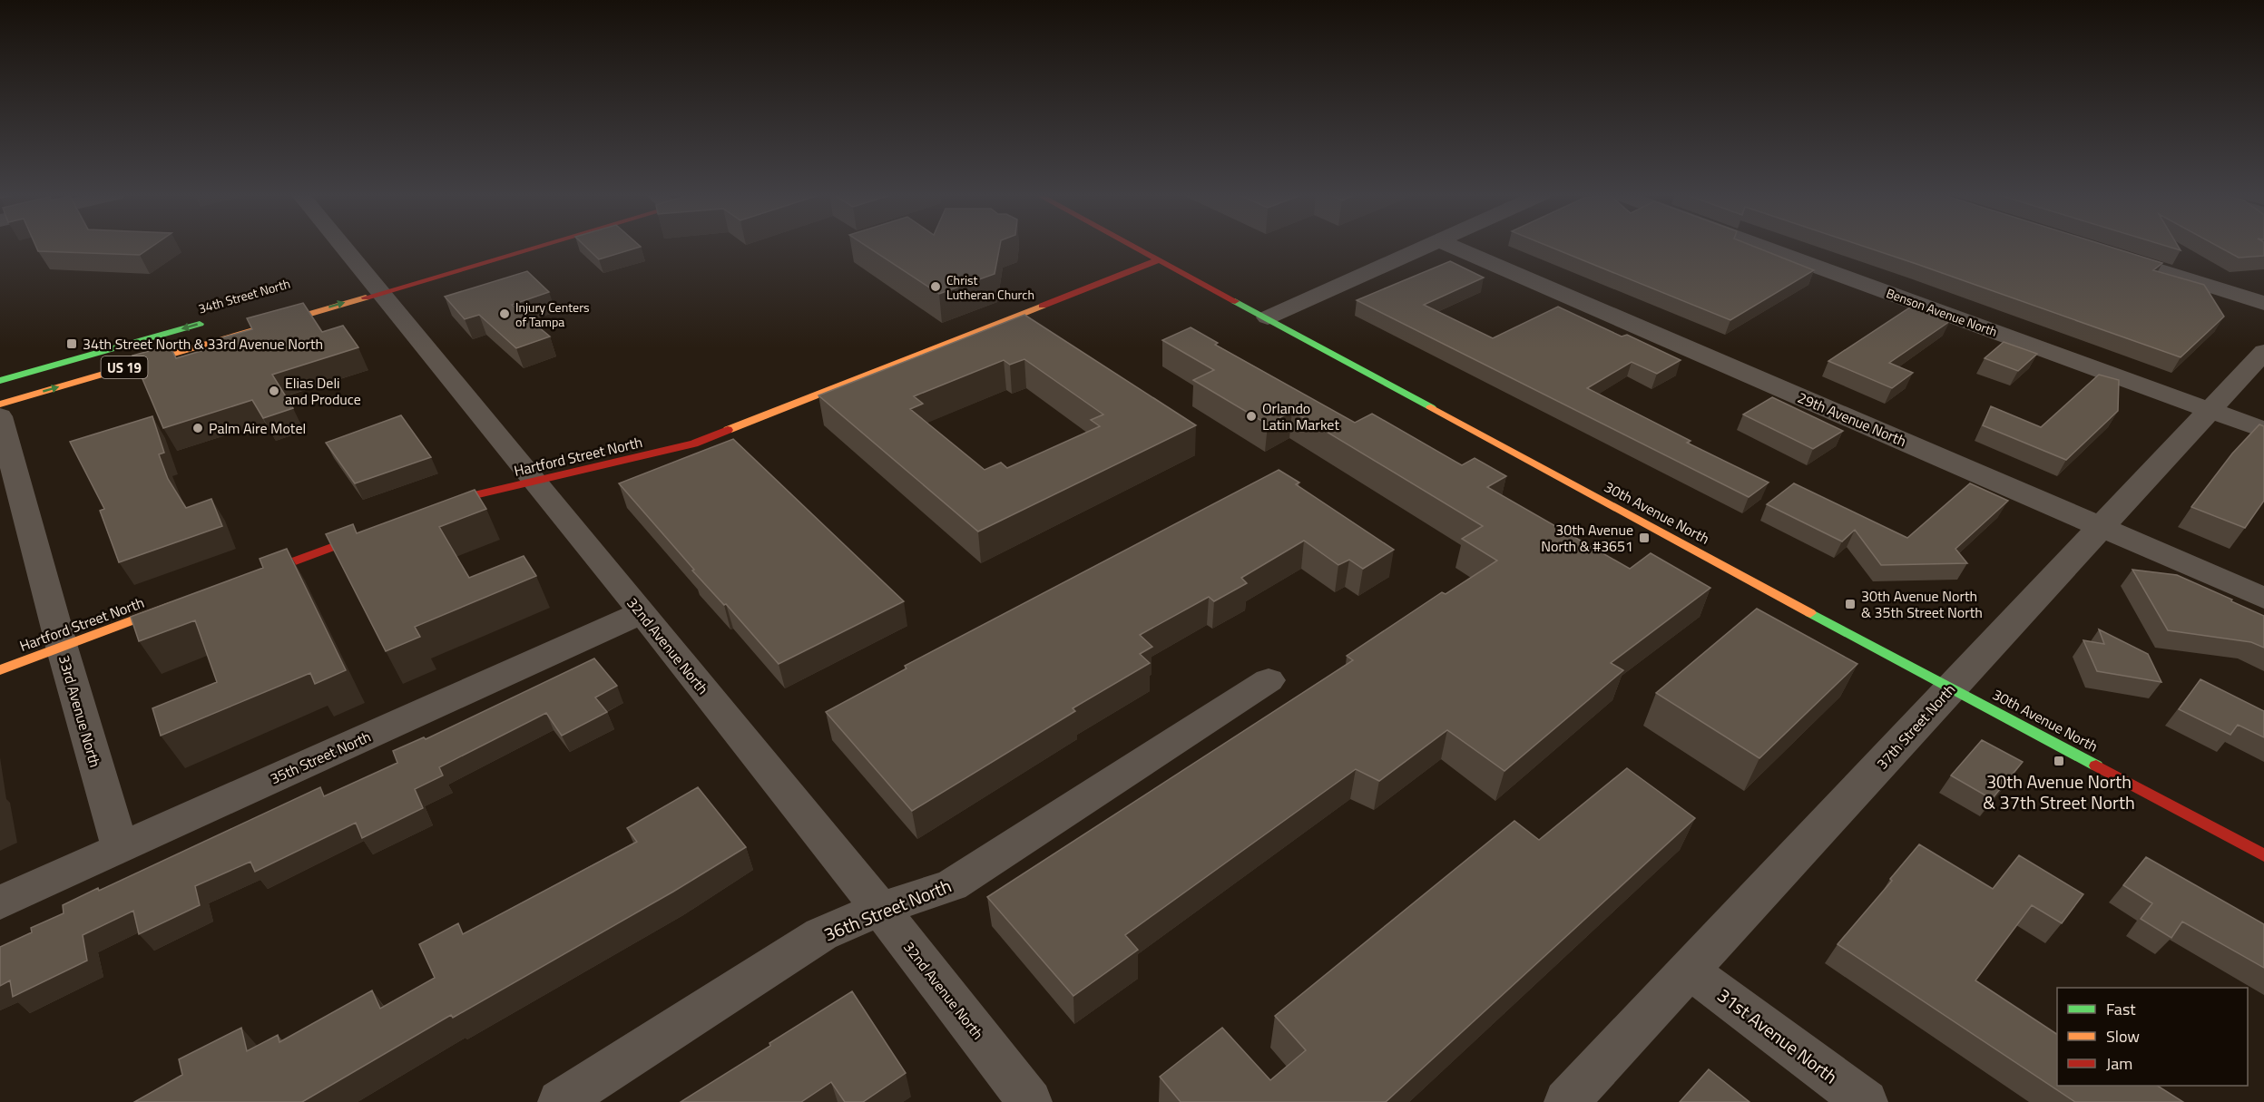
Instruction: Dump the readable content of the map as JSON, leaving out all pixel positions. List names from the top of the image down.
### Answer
{
  "streets": {
    "main road": [
      "34th Street North",
      "US 19",
      "Hartford Street North",
      "30th Avenue North"
    ],
    "street": [
      "Benson Avenue North",
      "29th Avenue North",
      "32nd Avenue North",
      "33rd Avenue North",
      "37th Street North",
      "35th Street North",
      "36th Street North",
      "31st Avenue North"
    ]
  },
  "crossings": [
    ["Benson Avenue North", "37th Street North"],
    ["US 19", "32nd Avenue North"],
    ["29th Avenue North", "37th Street North"],
    ["Hartford Street North", "30th Avenue North"],
    ["Hartford Street North", "32nd Avenue North"],
    ["Hartford Street North", "33rd Avenue North"],
    ["30th Avenue North", "37th Street North"],
    ["32nd Avenue North", "35th Street North"],
    ["32nd Avenue North", "36th Street North"],
    ["33rd Avenue North", "35th Street North"],
    ["37th Street North", "31st Avenue North"]
  ],
  "places": {
    "other": [
      "Christ Lutheran Church",
      "Injury Centers of Tampa",
      "Elias Deli and Produce",
      "Orlando Latin Market",
      "Palm Aire Motel"
    ],
    "transit": [
      "34th Street North & 33rd Avenue North",
      "30th Avenue North & #3651",
      "30th Avenue North & 35th Street North",
      "30th Avenue North & 37th Street North"
    ]
  },
  "legend": ["Fast", "Slow", "Jam"]
}
